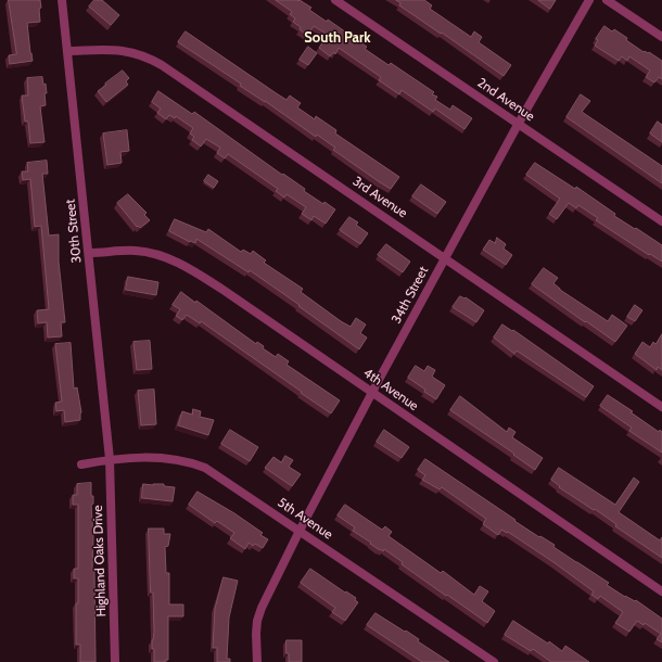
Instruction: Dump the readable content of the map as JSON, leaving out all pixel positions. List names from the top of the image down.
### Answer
{
  "streets": {
    "street": [
      "2nd Avenue",
      "3rd Avenue",
      "30th Street",
      "34th Street",
      "4th Avenue",
      "5th Avenue",
      "Highland Oaks Drive"
    ]
  },
  "crossings": [
    ["2nd Avenue", "34th Street"],
    ["3rd Avenue", "30th Street"],
    ["3rd Avenue", "34th Street"],
    ["30th Street", "4th Avenue"],
    ["30th Street", "5th Avenue"],
    ["30th Street", "Highland Oaks Drive"],
    ["34th Street", "4th Avenue"],
    ["34th Street", "5th Avenue"],
    ["5th Avenue", "Highland Oaks Drive"]
  ],
  "districts": ["South Park"]
}
